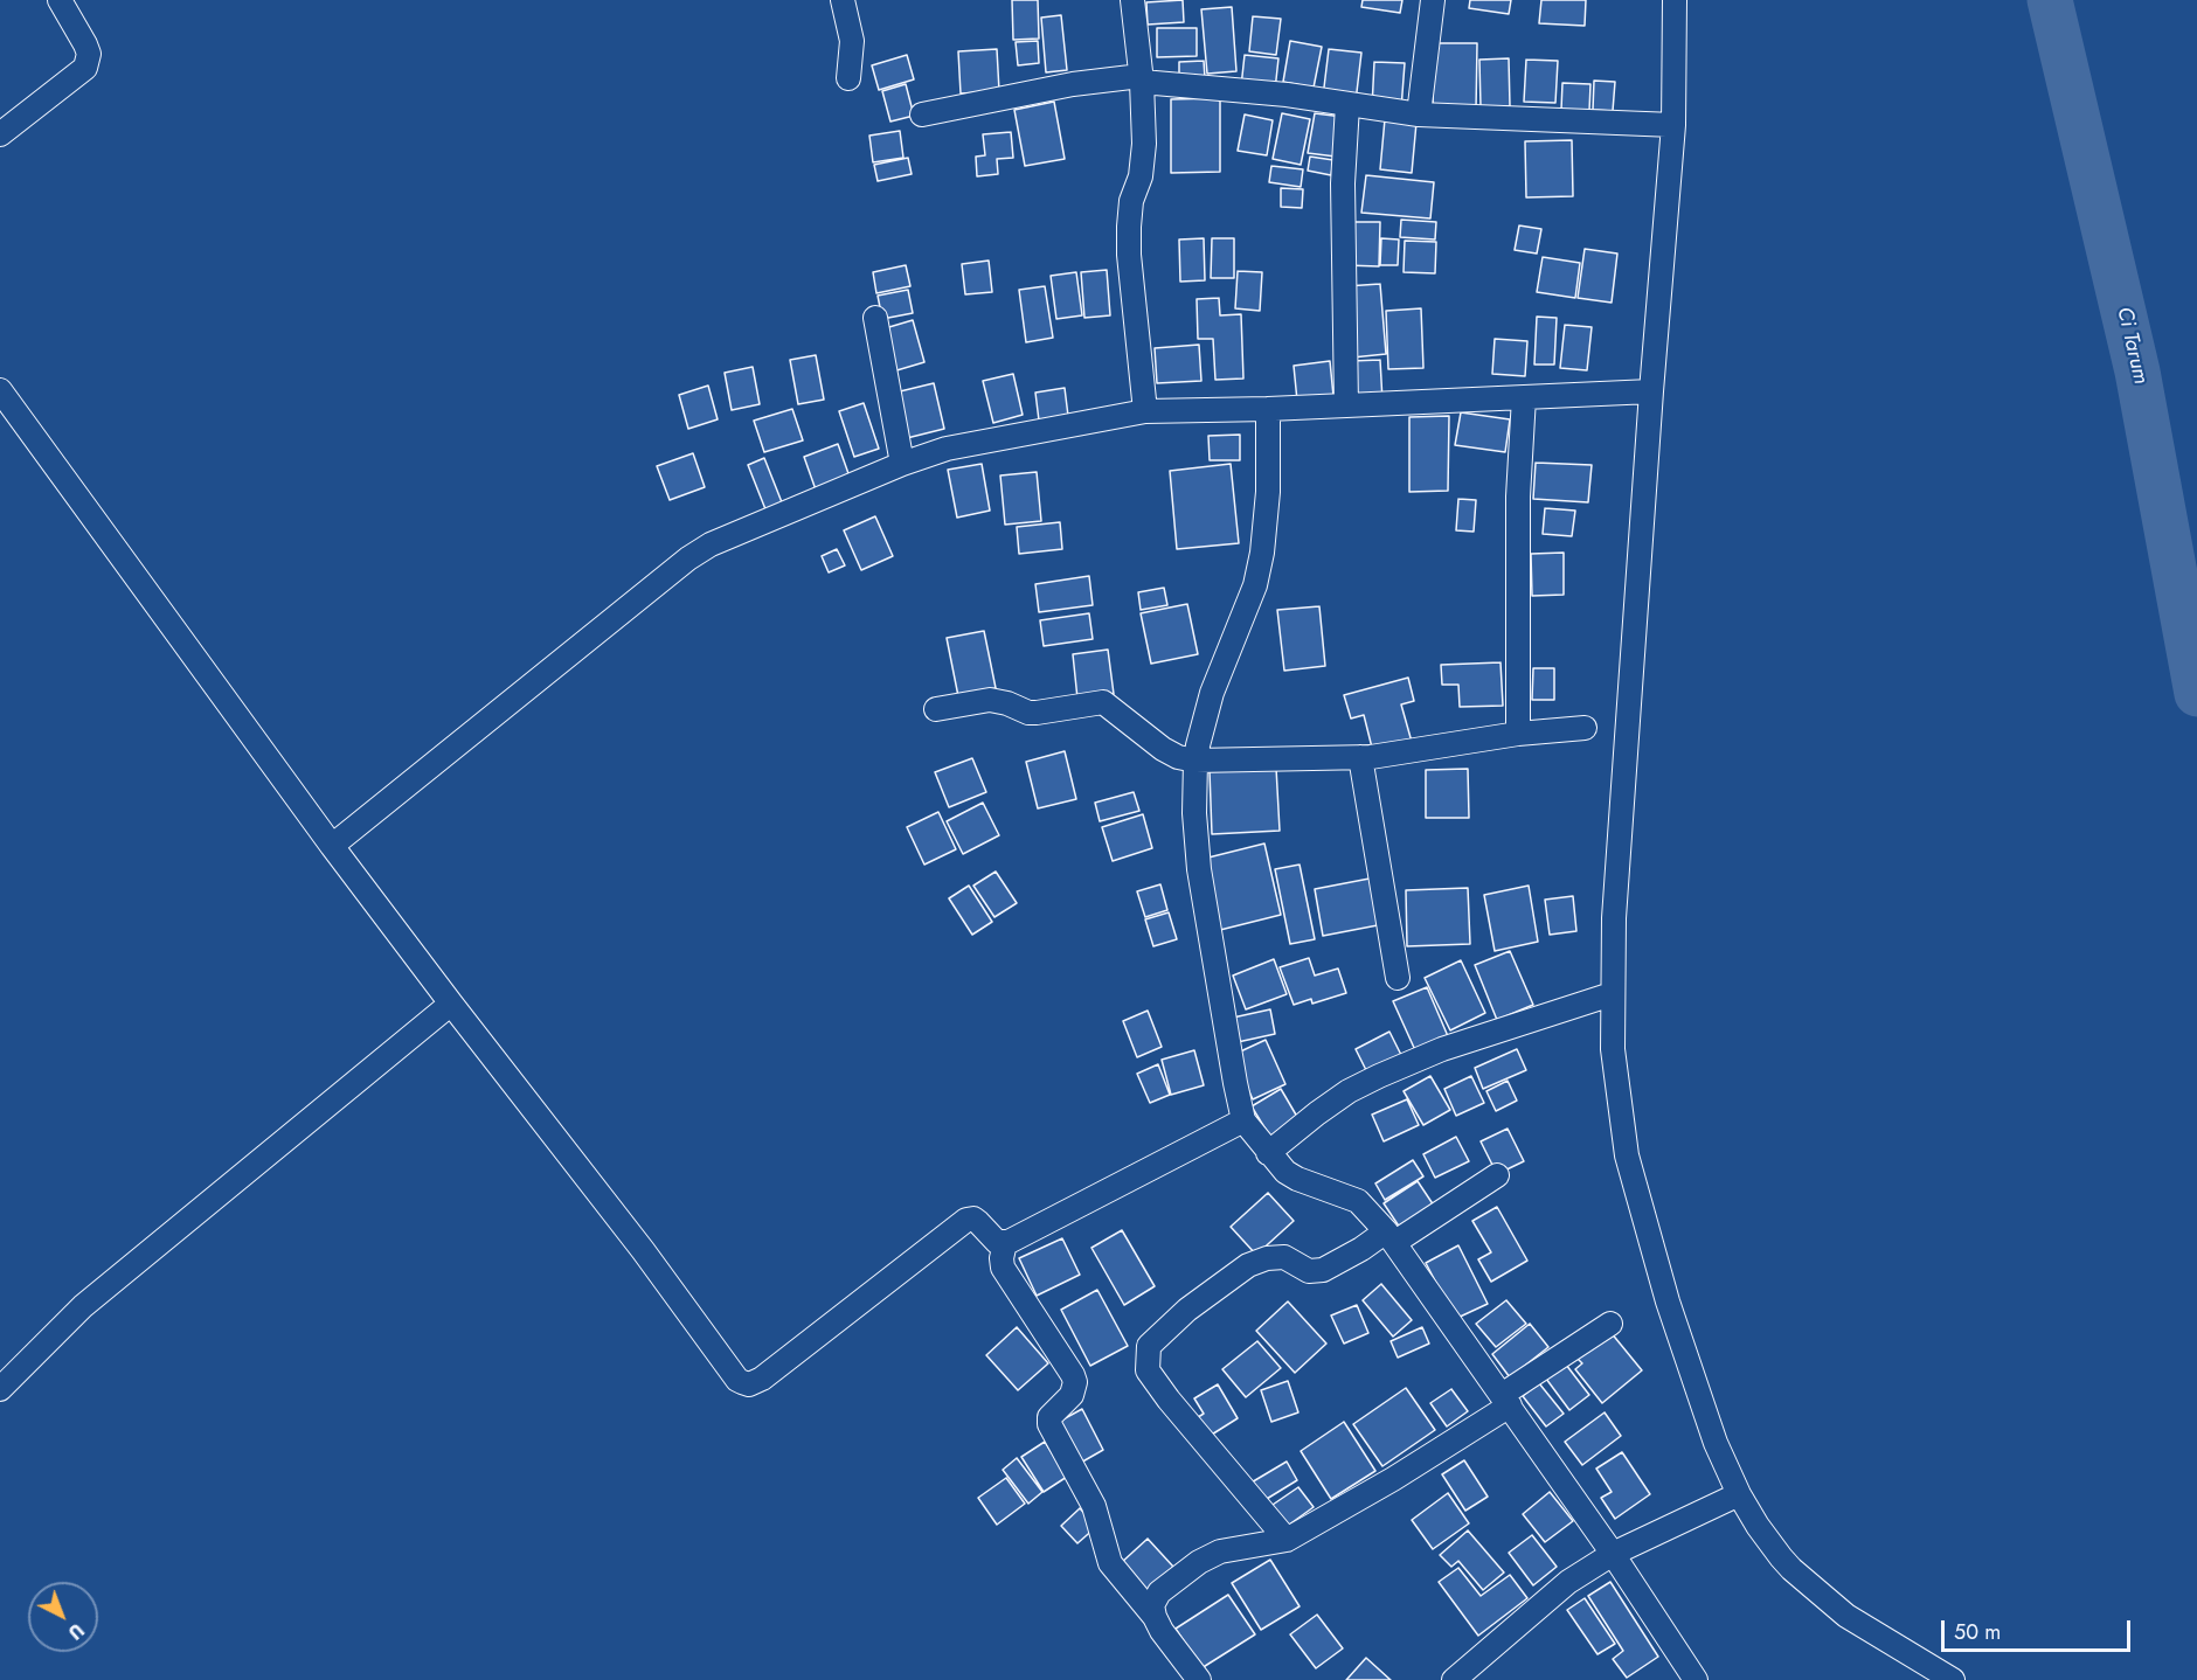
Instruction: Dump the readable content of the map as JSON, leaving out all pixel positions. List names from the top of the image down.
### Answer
{
  "water": ["Ci Tarum"],
  "scale_bar": "50 m",
  "north": "bottom right"
}
